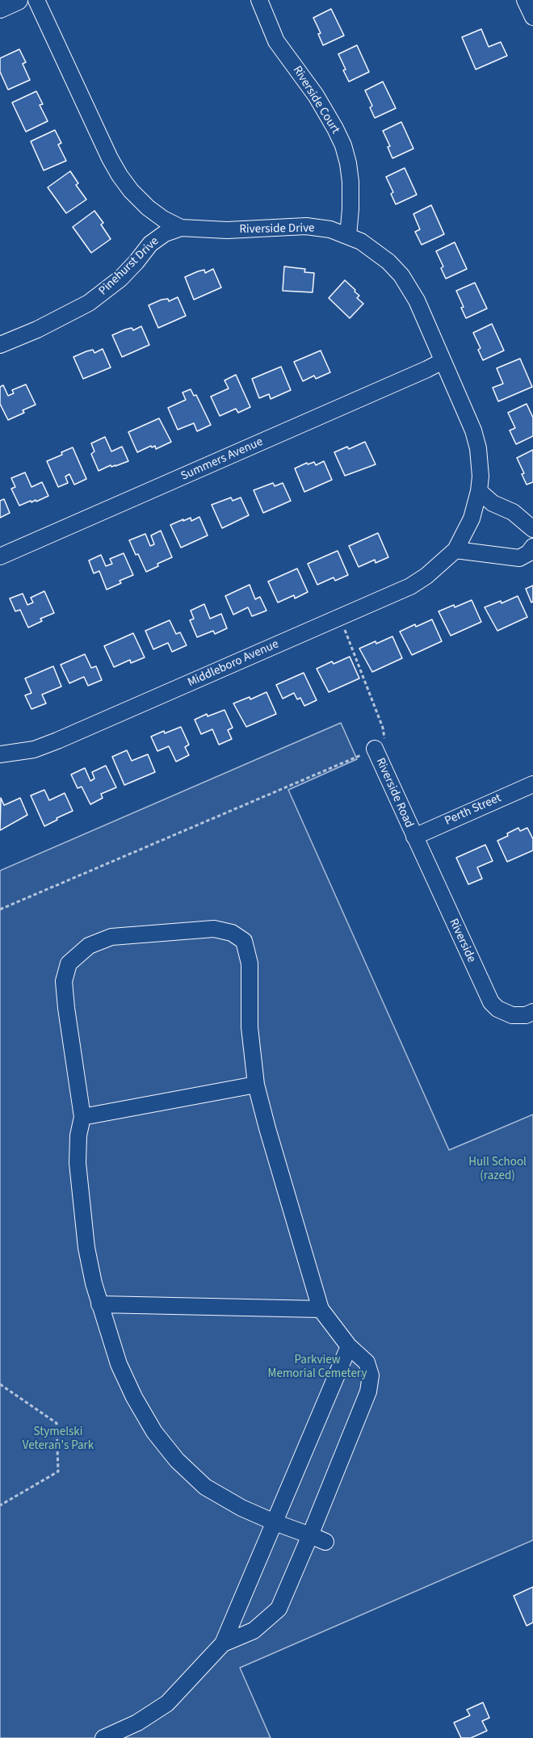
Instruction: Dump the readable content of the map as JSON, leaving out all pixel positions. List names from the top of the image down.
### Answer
{
  "streets": {
    "street": [
      "Riverside Court",
      "Riverside Drive",
      "Pinehurst Drive",
      "Summers Avenue",
      "Middleboro Avenue",
      "Riverside Road",
      "Perth Street",
      "Riverside"
    ]
  },
  "crossings": [
    ["Riverside Court", "Riverside Drive"],
    ["Riverside Drive", "Pinehurst Drive"],
    ["Riverside Drive", "Summers Avenue"],
    ["Riverside Drive", "Middleboro Avenue"],
    ["Riverside Road", "Perth Street"],
    ["Riverside Road", "Riverside"],
    ["Perth Street", "Riverside"]
  ],
  "parks": ["Hull School (razed)", "Parkview Memorial Cemetery", "Stymelski Veteran's Park"]
}
